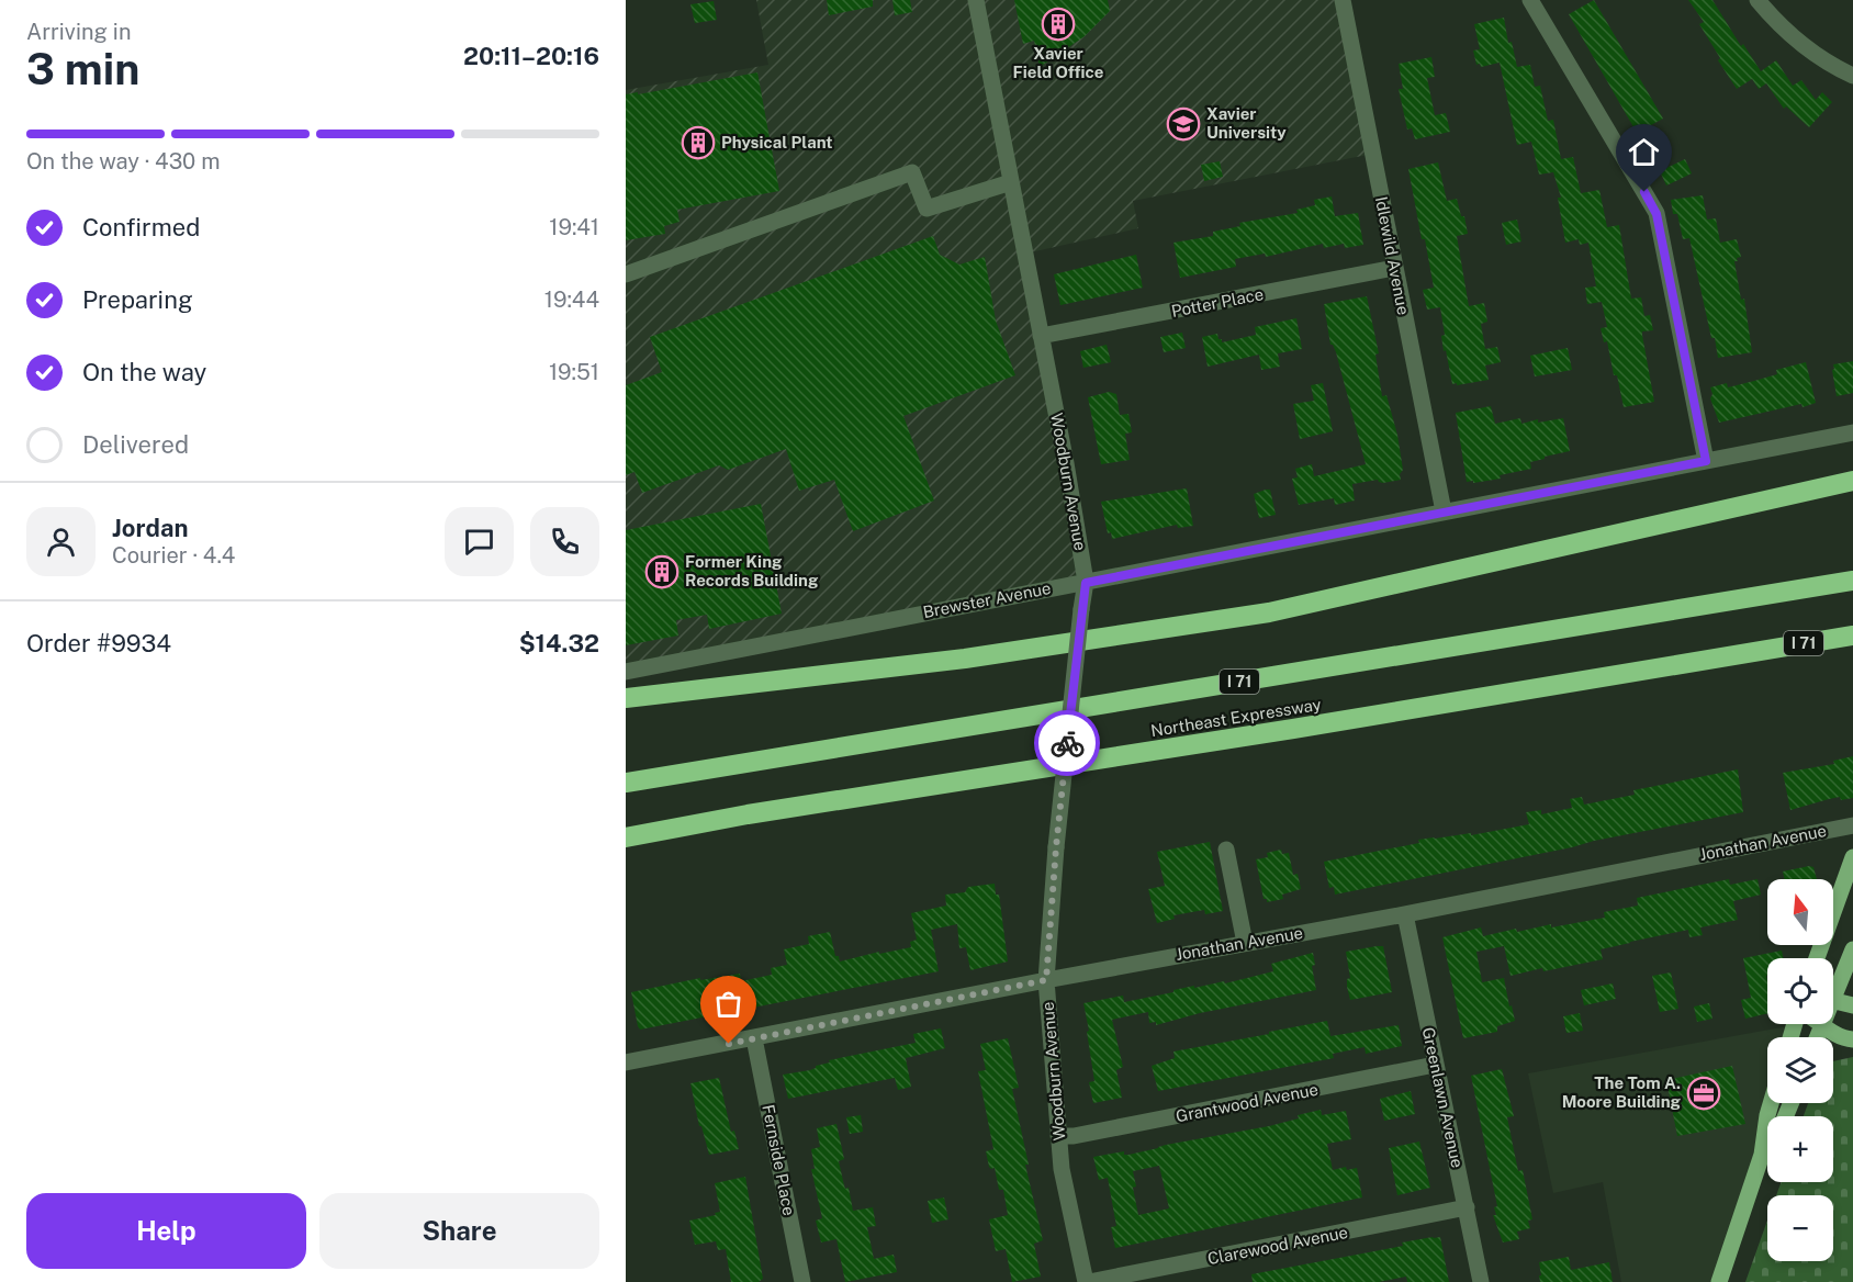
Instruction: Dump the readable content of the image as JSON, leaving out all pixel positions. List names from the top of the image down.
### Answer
{
  "streets": {
    "highway": ["I 71", "Northeast Expressway"],
    "street": [
      "Idlewild Avenue",
      "Potter Place",
      "Woodburn Avenue",
      "Brewster Avenue",
      "Jonathan Avenue",
      "Greenlawn Avenue",
      "Grantwood Avenue",
      "Fernside Place",
      "Clarewood Avenue"
    ]
  },
  "crossings": [
    ["Idlewild Avenue", "Potter Place"],
    ["Idlewild Avenue", "Brewster Avenue"],
    ["Potter Place", "Woodburn Avenue"],
    ["Woodburn Avenue", "Brewster Avenue"],
    ["Woodburn Avenue", "Jonathan Avenue"],
    ["Woodburn Avenue", "Grantwood Avenue"],
    ["Woodburn Avenue", "Clarewood Avenue"],
    ["Jonathan Avenue", "Greenlawn Avenue"],
    ["Jonathan Avenue", "Fernside Place"],
    ["Greenlawn Avenue", "Grantwood Avenue"],
    ["Greenlawn Avenue", "Clarewood Avenue"]
  ],
  "places": {
    "building": ["Xavier Field Office", "Physical Plant", "Former King Records Building"],
    "school or university": ["Xavier University"],
    "office": ["The Tom A. Moore Building"]
  },
  "north": "top",
  "page": {
    "heading": ["3 min", "Arriving in", "20:11–20:16"],
    "panel": [
      "Jordan",
      "Courier · 4.4",
      "Order #9934",
      "$14.32"
    ],
    "bar": "On the way · 430 m",
    "list": [
      ["Confirmed", "19:41"],
      ["Preparing", "19:44"],
      ["On the way", "19:51"],
      "Delivered"
    ],
    "map_buttons": ["+", "−"],
    "buttons": ["Help", "Share"]
  }
}
